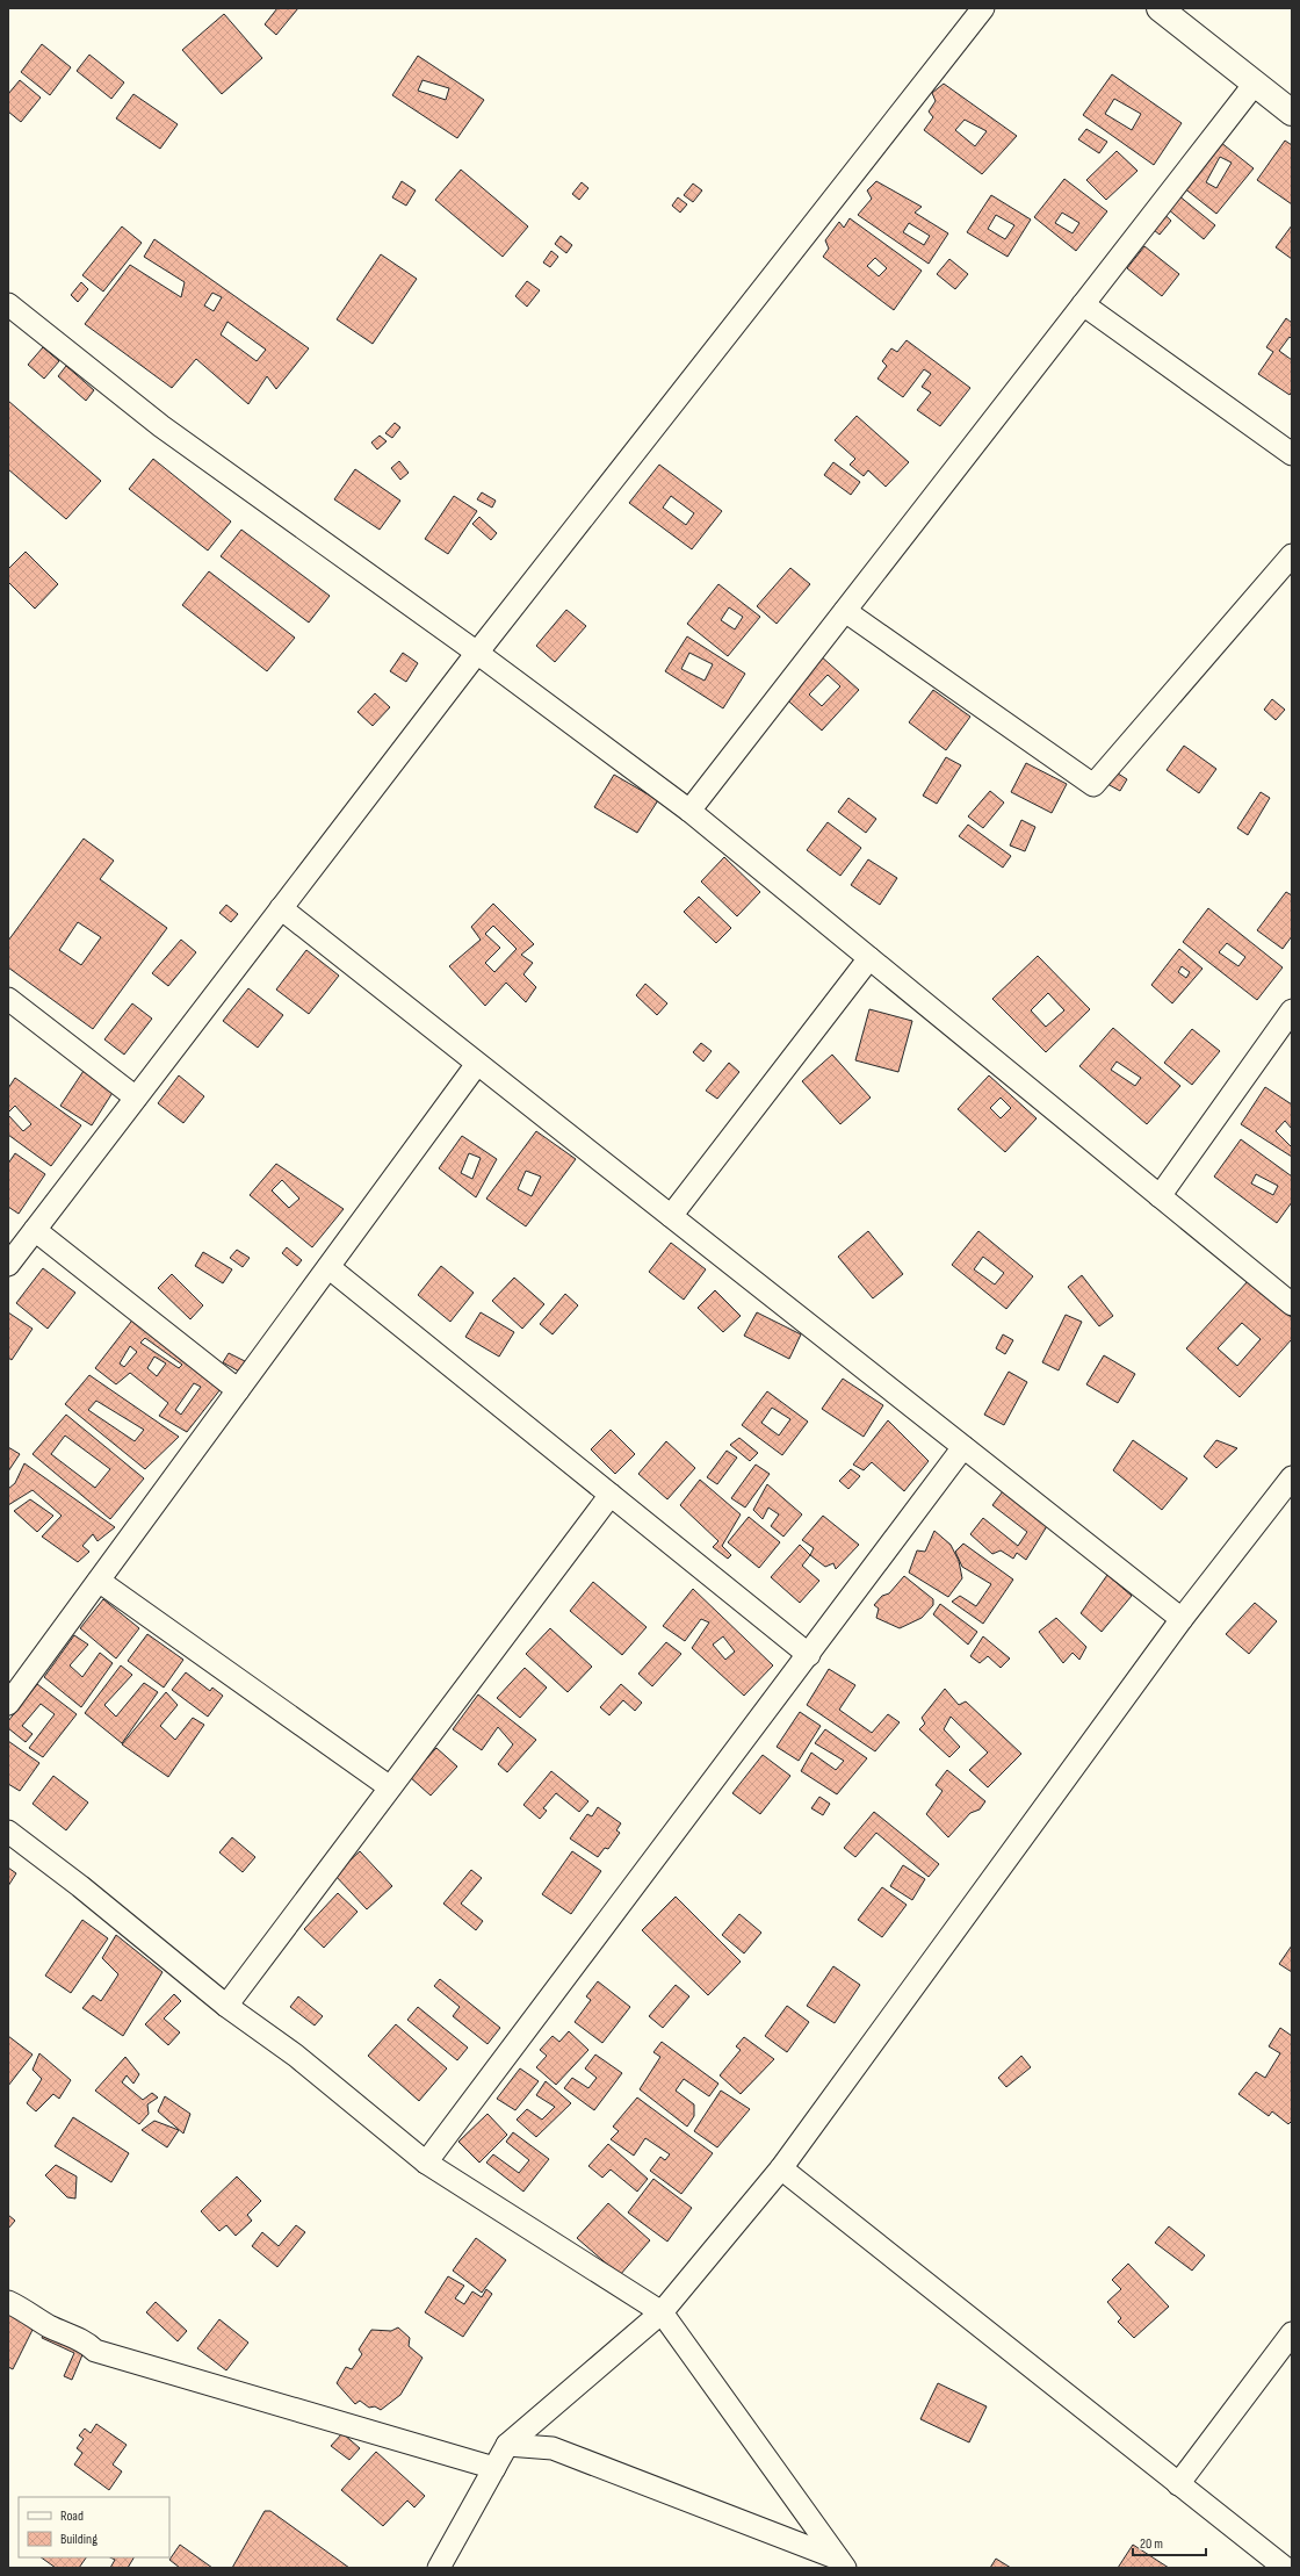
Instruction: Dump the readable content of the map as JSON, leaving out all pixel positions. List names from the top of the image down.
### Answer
{
  "legend": ["Road", "Building"],
  "scale_bar": "20 m"
}
